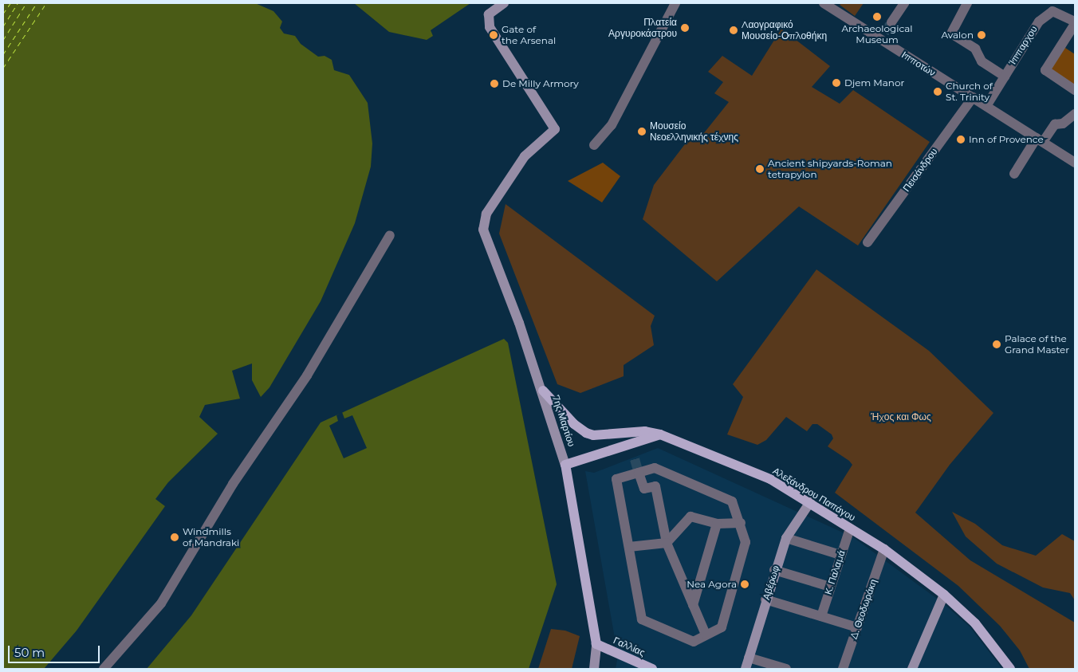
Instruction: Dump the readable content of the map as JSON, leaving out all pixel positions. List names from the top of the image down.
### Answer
{
  "streets": {
    "main road": [
      "7ης Μαρτίου",
      "Αλεξάνδρου Παπάγου",
      "Αβέρωφ",
      "Γαλλίας"
    ],
    "street": [
      "Ίππαρχου",
      "Ιπποτών",
      "Πεισάνδρου",
      "Κ. Παλαμά",
      "Δ. Θεοδωράκη"
    ]
  },
  "crossings": [
    ["Ίππαρχου", "Ιπποτών"],
    ["Ιπποτών", "Πεισάνδρου"],
    ["7ης Μαρτίου", "Αλεξάνδρου Παπάγου"],
    ["7ης Μαρτίου", "Γαλλίας"],
    ["Αλεξάνδρου Παπάγου", "Κ. Παλαμά"],
    ["Αλεξάνδρου Παπάγου", "Αβέρωφ"],
    ["Αλεξάνδρου Παπάγου", "Δ. Θεοδωράκη"]
  ],
  "parks": ["Ήχος και Φως"],
  "places": [
    "Archaeological Museum",
    "Πλατεία Αργυροκάστρου",
    "Λαογραφικό Μουσείο-Οπλοθήκη",
    "Gate of the Arsenal",
    "Avalon",
    "Djem Manor",
    "De Milly Armory",
    "Church of St. Trinity",
    "Μουσείο Νεοελληνικής τέχνης",
    "Inn of Provence",
    "Ancient shipyards-Roman tetrapylon",
    "Palace of the Grand Master",
    "Windmills of Mandraki",
    "Nea Agora"
  ],
  "scale_bar": "50 m"
}
